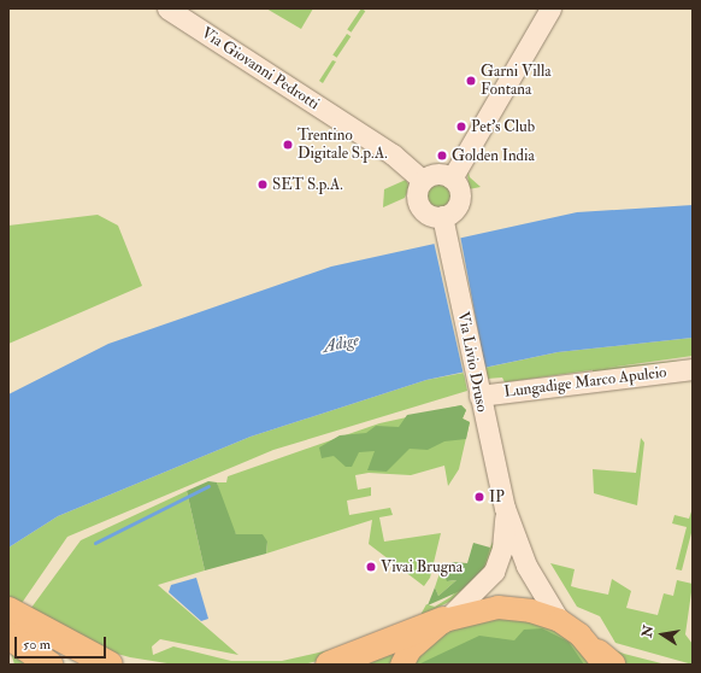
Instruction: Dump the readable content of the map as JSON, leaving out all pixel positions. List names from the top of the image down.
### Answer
{
  "streets": {
    "main road": ["Via Giovanni Pedrotti", "Via Livio Druso", "Lungadige Marco Apuleio"]
  },
  "crossings": [
    ["Via Giovanni Pedrotti", "Via Livio Druso"],
    ["Via Livio Druso", "Lungadige Marco Apuleio"]
  ],
  "water": ["Adige"],
  "places": [
    "Garni Villa Fontana",
    "Pet's Club",
    "Trentino Digitale S.p.A.",
    "Golden India",
    "SET S.p.A.",
    "IP",
    "Vivai Brugna"
  ],
  "scale_bar": "50 m",
  "north": "left"
}
